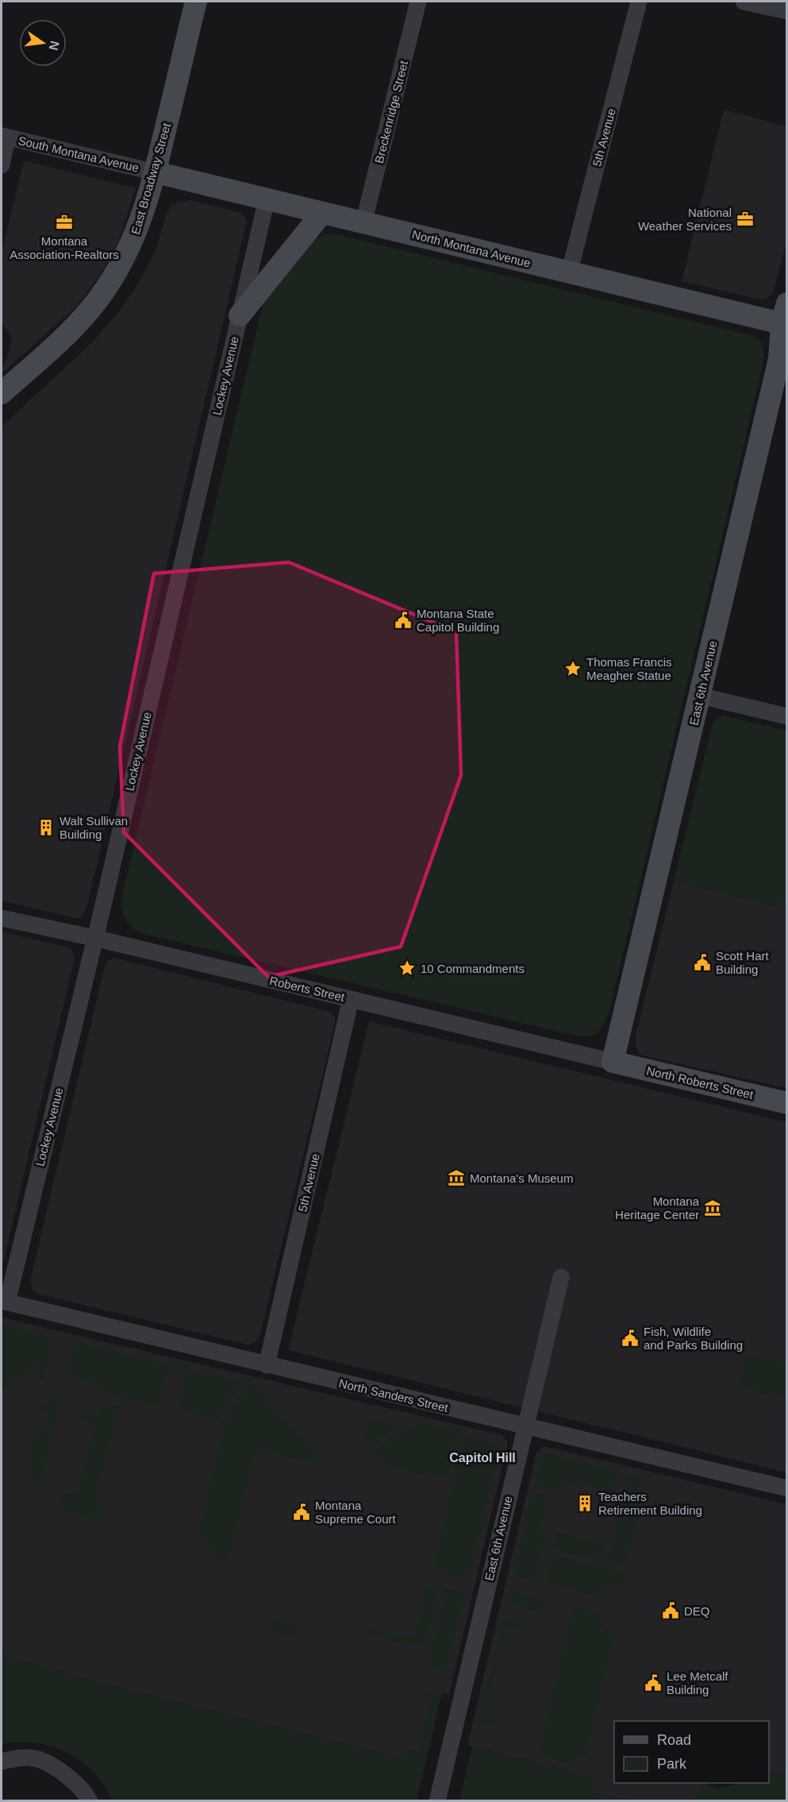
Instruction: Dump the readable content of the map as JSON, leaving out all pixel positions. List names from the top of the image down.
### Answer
{
  "streets": {
    "street": [
      "Breckenridge Street",
      "5th Avenue",
      "South Montana Avenue",
      "East Broadway Street",
      "North Montana Avenue",
      "Lockey Avenue",
      "East 6th Avenue",
      "Roberts Street",
      "North Roberts Street",
      "North Sanders Street"
    ]
  },
  "crossings": [
    ["Breckenridge Street", "North Montana Avenue"],
    ["5th Avenue", "North Montana Avenue"],
    ["5th Avenue", "Roberts Street"],
    ["5th Avenue", "North Sanders Street"],
    ["South Montana Avenue", "East Broadway Street"],
    ["South Montana Avenue", "North Montana Avenue"],
    ["East Broadway Street", "North Montana Avenue"],
    ["North Montana Avenue", "Lockey Avenue"],
    ["North Montana Avenue", "East 6th Avenue"],
    ["Lockey Avenue", "Roberts Street"],
    ["Lockey Avenue", "North Sanders Street"],
    ["East 6th Avenue", "Roberts Street"],
    ["East 6th Avenue", "North Roberts Street"],
    ["East 6th Avenue", "North Sanders Street"],
    ["Roberts Street", "North Roberts Street"]
  ],
  "districts": ["Capitol Hill"],
  "places": {
    "office": ["National Weather Services", "Montana Association-Realtors"],
    "public building": [
      "Montana State Capitol Building",
      "Scott Hart Building",
      "Fish, Wildlife and Parks Building",
      "Montana Supreme Court",
      "DEQ",
      "Lee Metcalf Building"
    ],
    "place": ["Thomas Francis Meagher Statue", "10 Commandments"],
    "building": ["Walt Sullivan Building", "Teachers Retirement Building"],
    "museum": ["Montana's Museum", "Montana Heritage Center"]
  },
  "legend": ["Road", "Park"],
  "north": "right"
}
